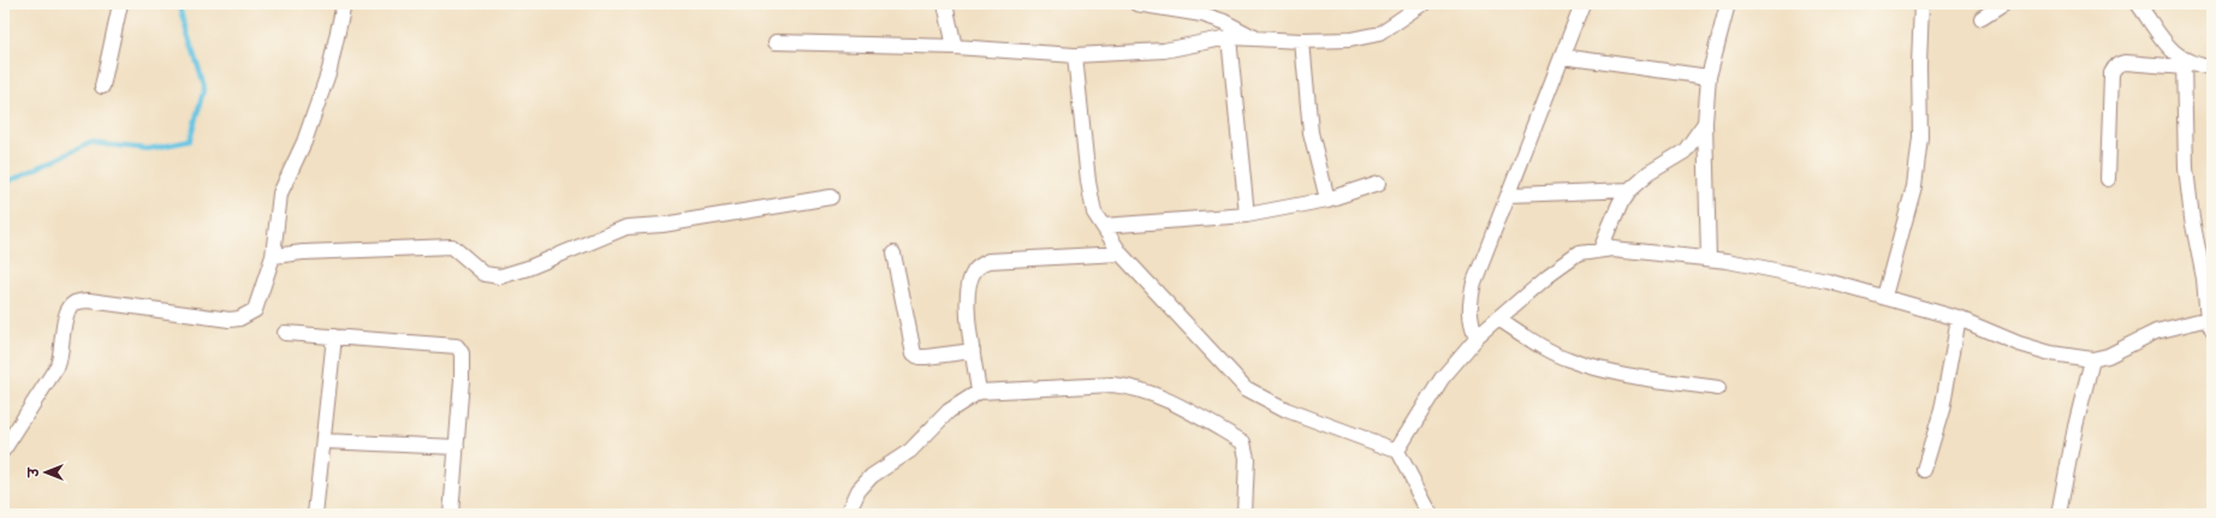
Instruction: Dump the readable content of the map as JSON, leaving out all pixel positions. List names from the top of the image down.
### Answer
{
  "north": "left"
}
